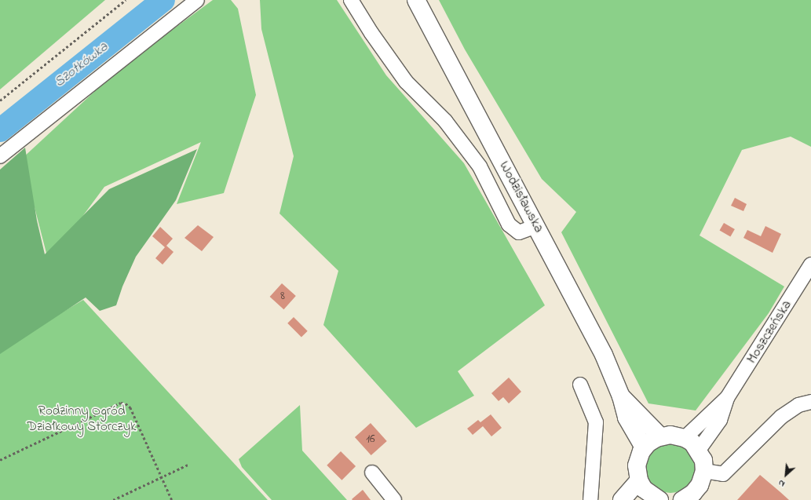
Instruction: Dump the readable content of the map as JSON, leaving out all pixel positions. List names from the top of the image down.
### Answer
{
  "streets": {
    "main road": ["Wodzisławska"],
    "street": ["Moszczeńska"]
  },
  "water": ["Szotkówka"],
  "parks": ["Rodzinny Ogród Działkowy Storczyk"],
  "house_numbers": ["8", "16"],
  "north": "bottom left"
}
